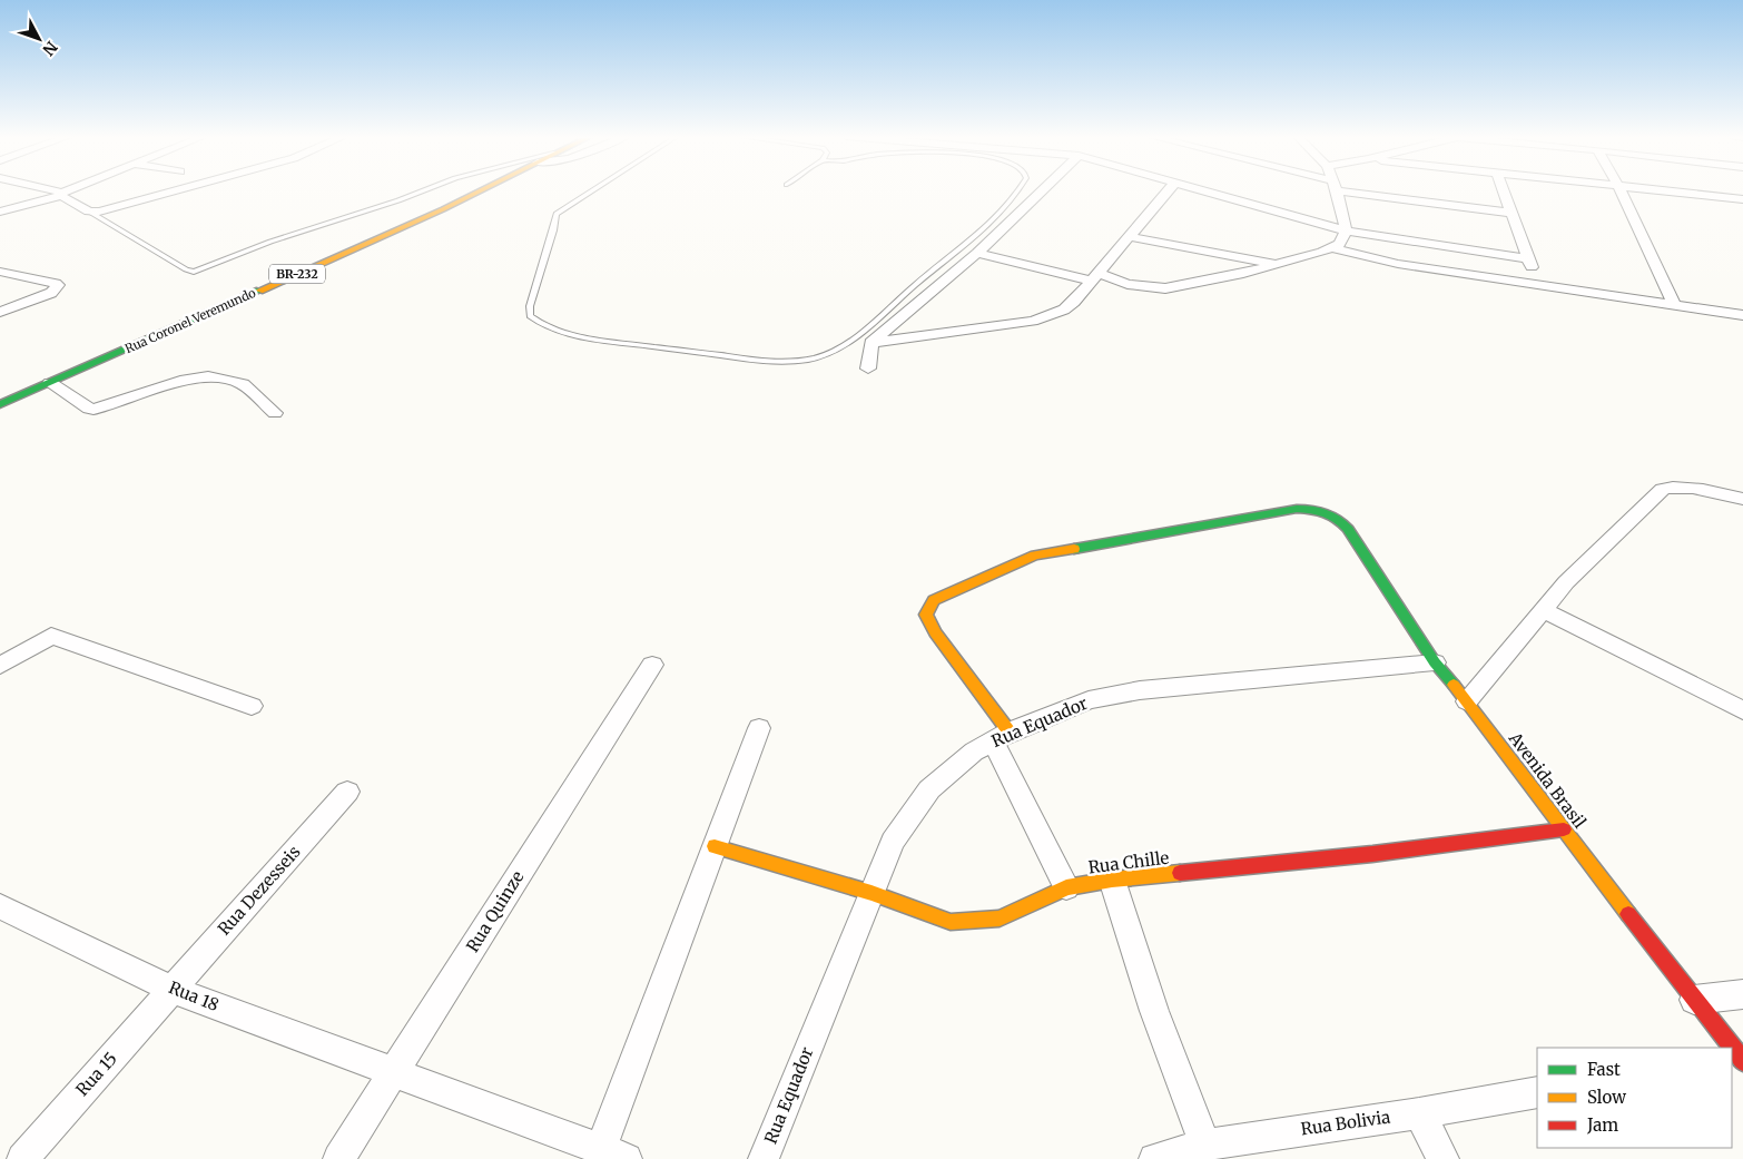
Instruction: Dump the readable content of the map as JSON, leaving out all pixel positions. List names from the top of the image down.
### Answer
{
  "streets": {
    "main road": [
      "BR-232",
      "Rua Coronel Veremundo",
      "Avenida Brasil",
      "Rua Chille"
    ],
    "street": [
      "Rua Equador",
      "Rua Dezesseis",
      "Rua Quinze",
      "Rua 18",
      "Rua 15",
      "Rua Bolivia"
    ]
  },
  "crossings": [
    ["Rua Equador", "Avenida Brasil"],
    ["Rua Equador", "Rua Chille"],
    ["Avenida Brasil", "Rua Chille"],
    ["Rua Dezesseis", "Rua 18"],
    ["Rua Dezesseis", "Rua 15"],
    ["Rua Quinze", "Rua 18"],
    ["Rua 18", "Rua 15"]
  ],
  "legend": ["Fast", "Slow", "Jam"],
  "north": "bottom right"
}
